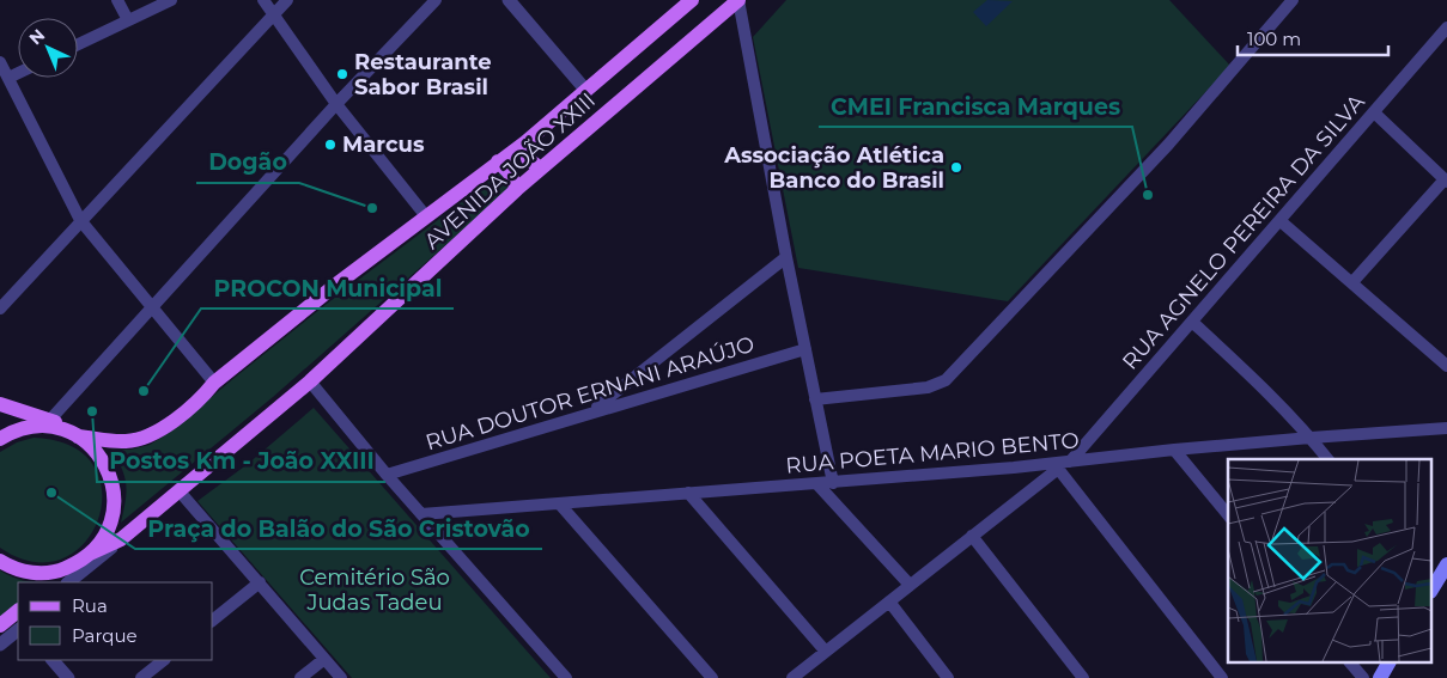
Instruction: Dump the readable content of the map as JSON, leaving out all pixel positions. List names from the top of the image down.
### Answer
{
  "streets": {
    "main road": ["AVENIDA JOÃO XXIII"],
    "street": ["RUA AGNELO PEREIRA DA SILVA", "RUA DOUTOR ERNANI ARAÚJO", "RUA POETA MARIO BENTO"]
  },
  "crossings": [
    ["RUA AGNELO PEREIRA DA SILVA", "RUA POETA MARIO BENTO"]
  ],
  "parks": ["Cemitério São Judas Tadeu"],
  "places": [
    "Restaurante Sabor Brasil",
    "Marcus",
    "Associação Atlética Banco do Brasil",
    "CMEI Francisca Marques",
    "Dogão",
    "PROCON Municipal",
    "Postos Km - João XXIII",
    "Praça do Balão do São Cristovão"
  ],
  "legend": ["Rua", "Parque"],
  "scale_bar": "100 m",
  "north": "top left"
}
